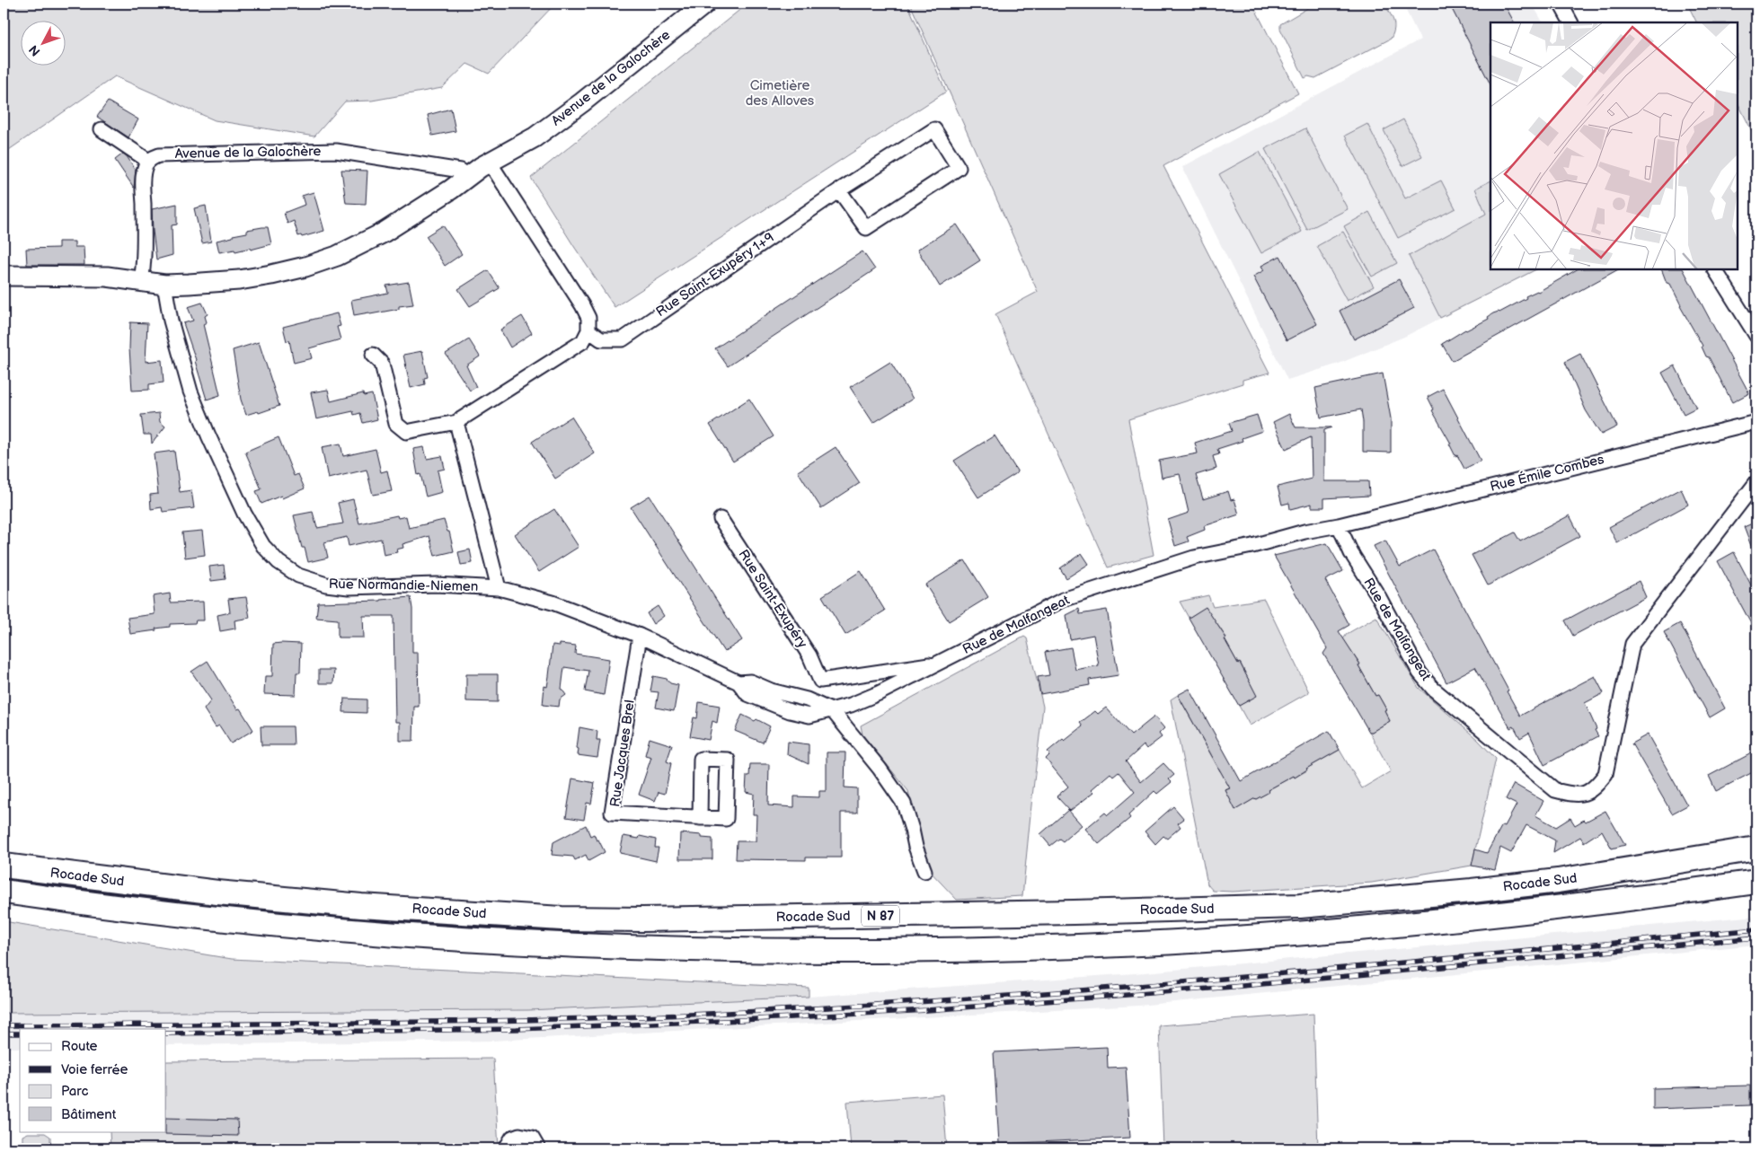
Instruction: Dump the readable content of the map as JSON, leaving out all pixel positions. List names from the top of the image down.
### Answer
{
  "streets": {
    "highway": ["Rocade Sud", "N 87"],
    "main road": ["Avenue de la Galochère"],
    "street": [
      "Rue Saint-Exupéry 1+9",
      "Rue Émile Combes",
      "Rue Normandie-Niemen",
      "Rue Saint-Exupéry",
      "Rue de Malfangeat",
      "Rue Jacques Brel"
    ]
  },
  "crossings": [
    ["Avenue de la Galochère", "Rue Normandie-Niemen"],
    ["Rue Émile Combes", "Rue de Malfangeat"],
    ["Rue Normandie-Niemen", "Rue de Malfangeat"],
    ["Rue Normandie-Niemen", "Rue Jacques Brel"],
    ["Rue Saint-Exupéry", "Rue de Malfangeat"]
  ],
  "parks": ["Cimetière des Alloves"],
  "legend": [
    "Route",
    "Voie ferrée",
    "Parc",
    "Bâtiment"
  ],
  "north": "bottom left"
}
